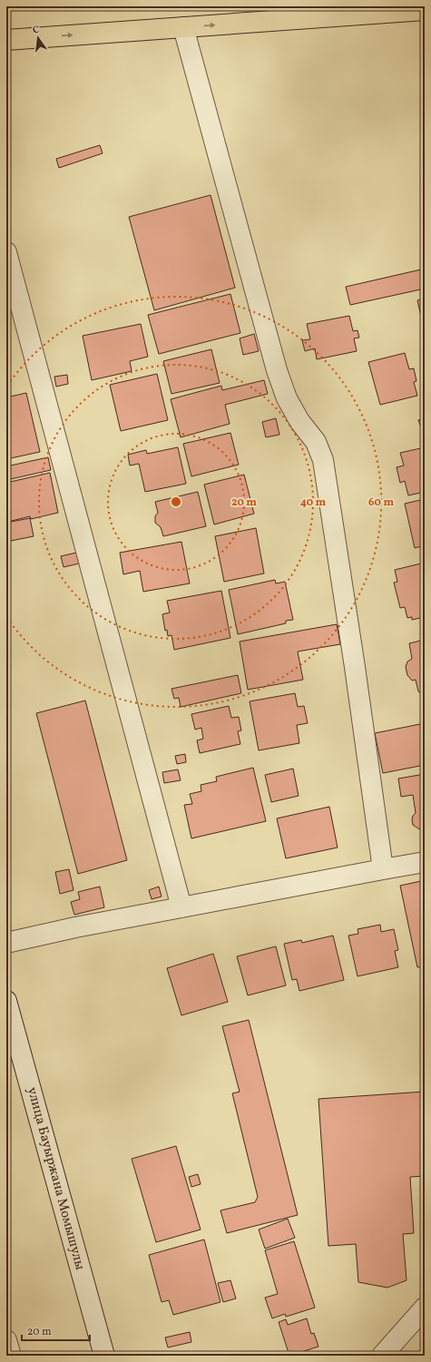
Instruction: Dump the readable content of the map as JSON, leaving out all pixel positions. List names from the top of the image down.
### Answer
{
  "streets": {
    "street": ["улица Бауыржана Момышулы"]
  },
  "scale_bar": "20 m",
  "north": "top",
  "rings": ["20 m", "40 m", "60 m"]
}
